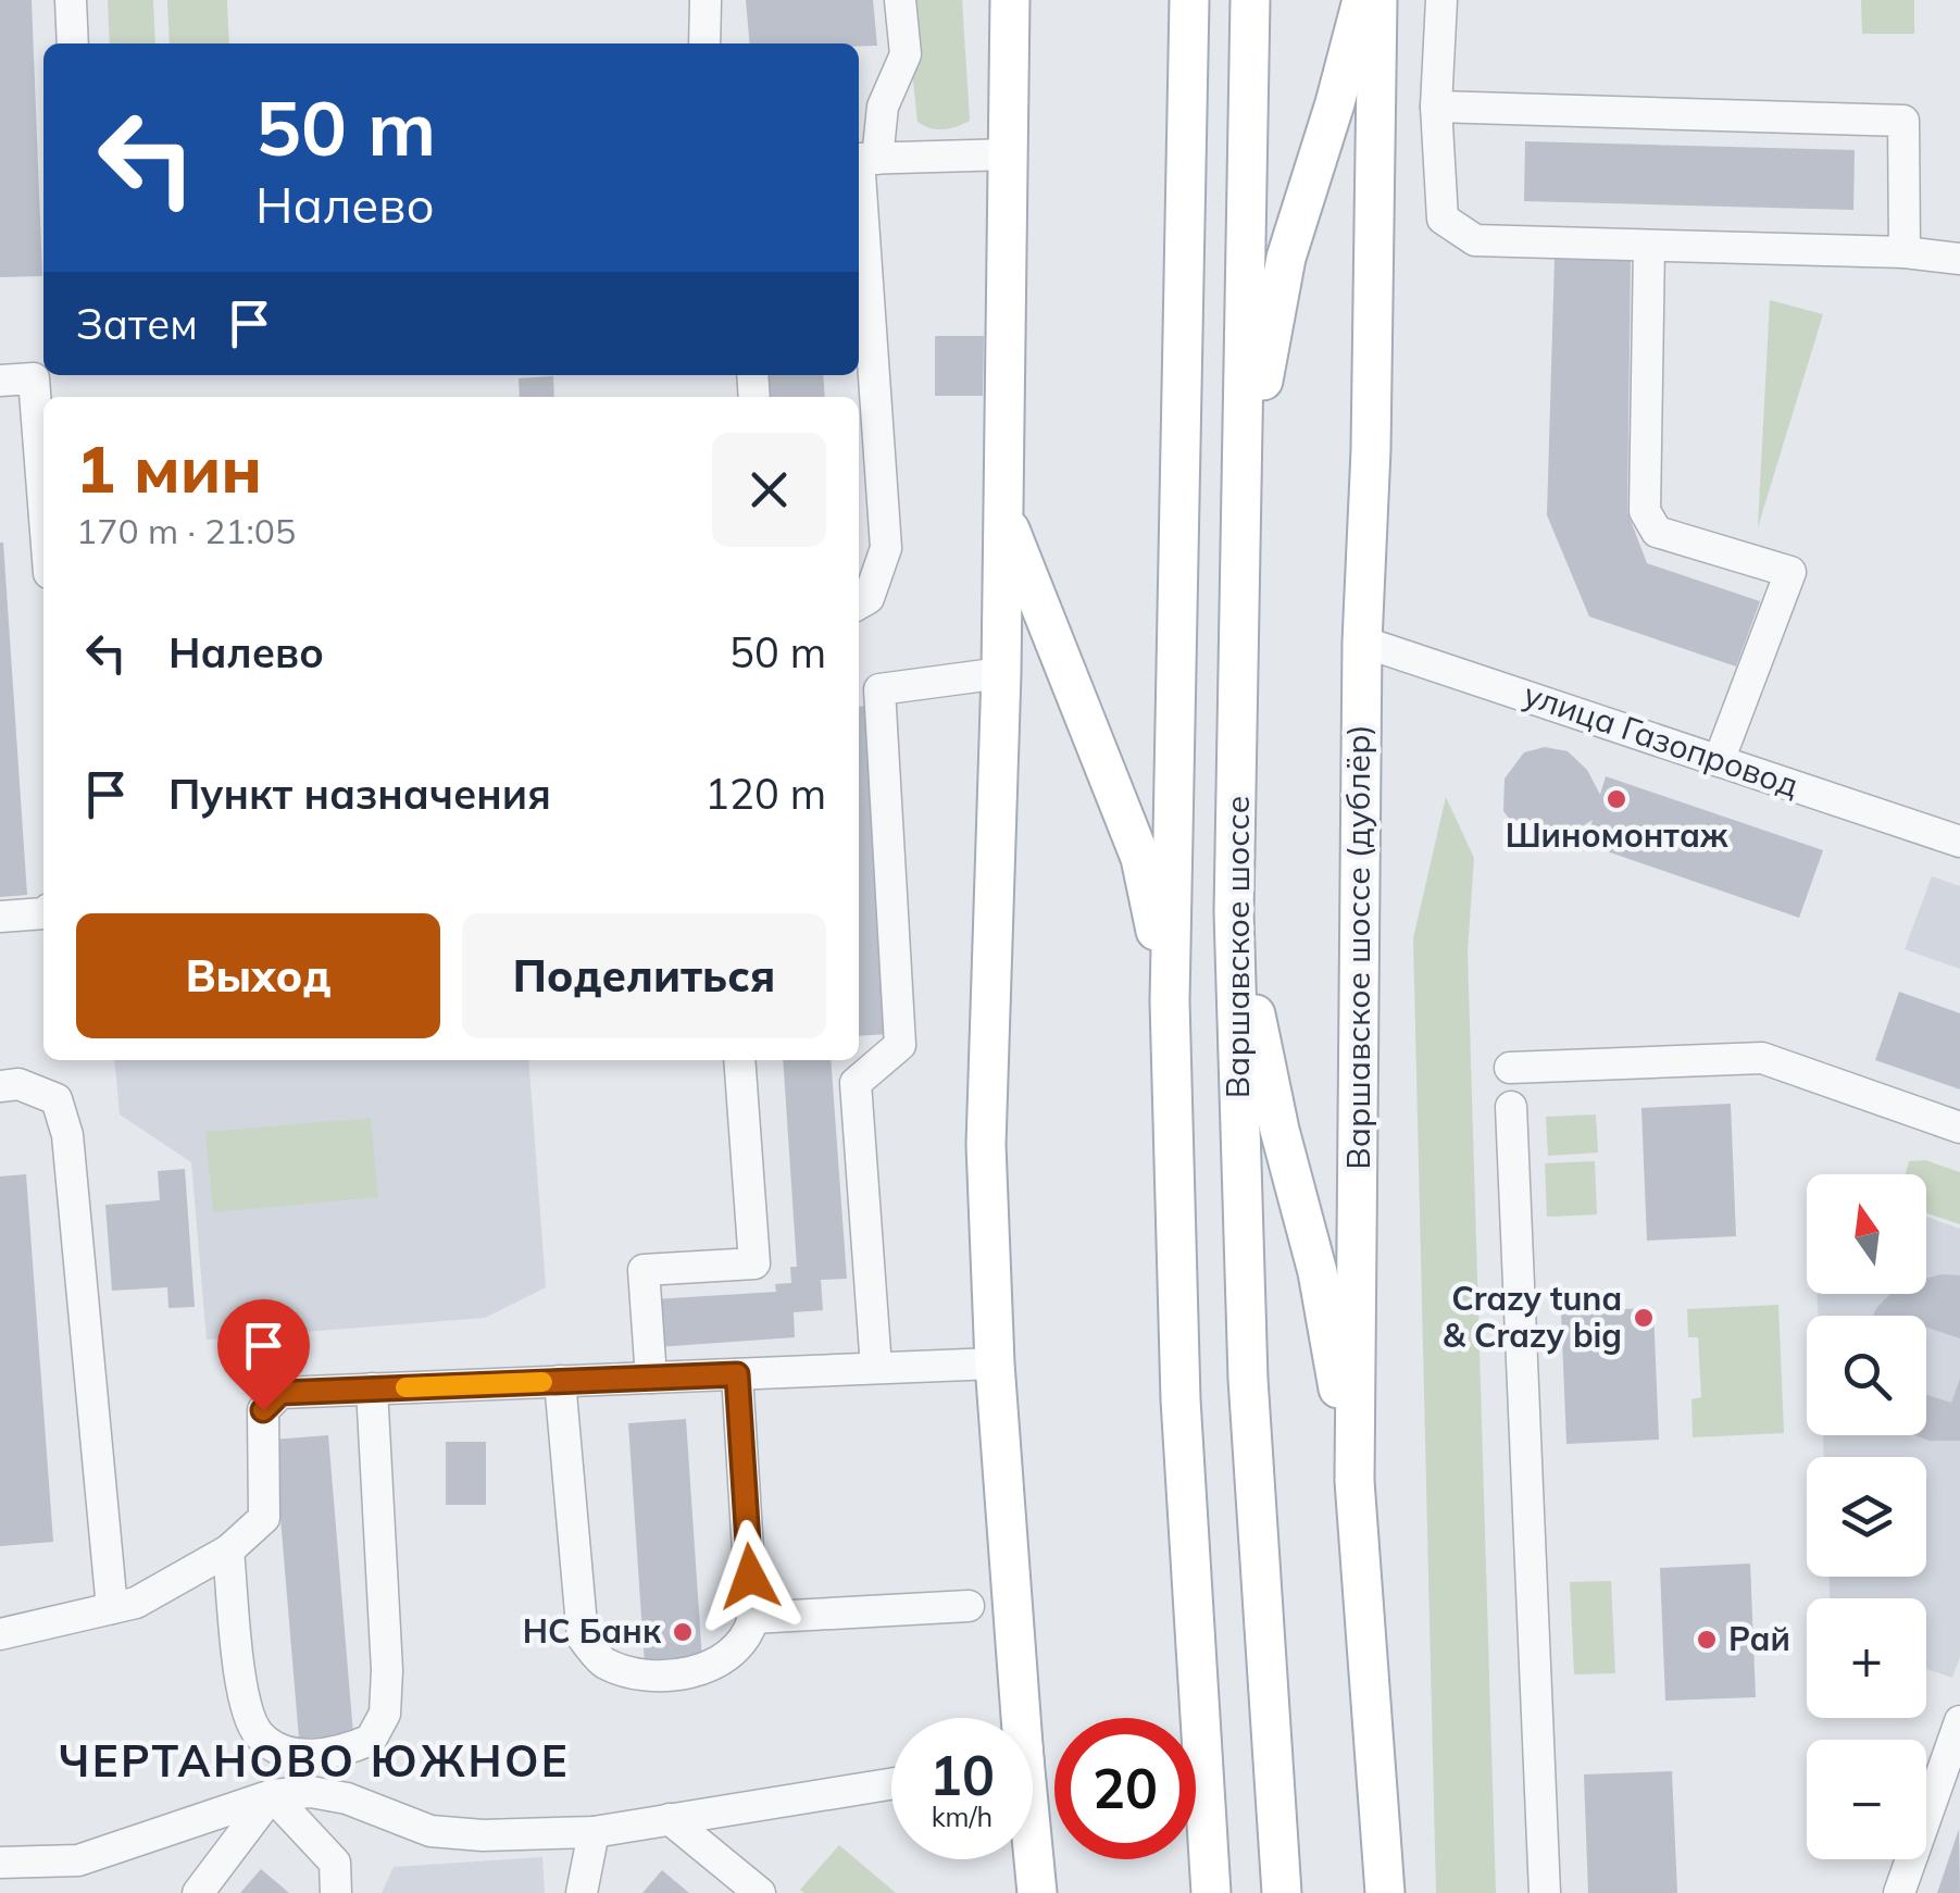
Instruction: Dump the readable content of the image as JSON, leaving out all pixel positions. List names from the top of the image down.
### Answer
{
  "streets": {
    "main road": ["Варшавское шоссе", "Варшавское шоссе (дублёр)"],
    "street": ["улица Газопровод"]
  },
  "crossings": [
    ["улица Газопровод", "Варшавское шоссе (дублёр)"]
  ],
  "districts": ["ЧЕРТАНОВО ЮЖНОЕ"],
  "places": [
    "Шиномонтаж",
    "Crazy tuna & Crazy big",
    "НС Банк",
    "Рай"
  ],
  "north": "top",
  "page": {
    "turn": ["50 m", "Налево"],
    "then": "Затем",
    "heading": ["1 мин", "170 m · 21:05"],
    "list": [
      {
        "name": "Налево",
        "value": "50 m"
      },
      {
        "name": "Пункт назначения",
        "value": "120 m"
      }
    ],
    "buttons": ["Выход", "Поделиться"],
    "map_buttons": ["+", "−"],
    "speed": "10 km/h",
    "limit": "20"
  }
}
